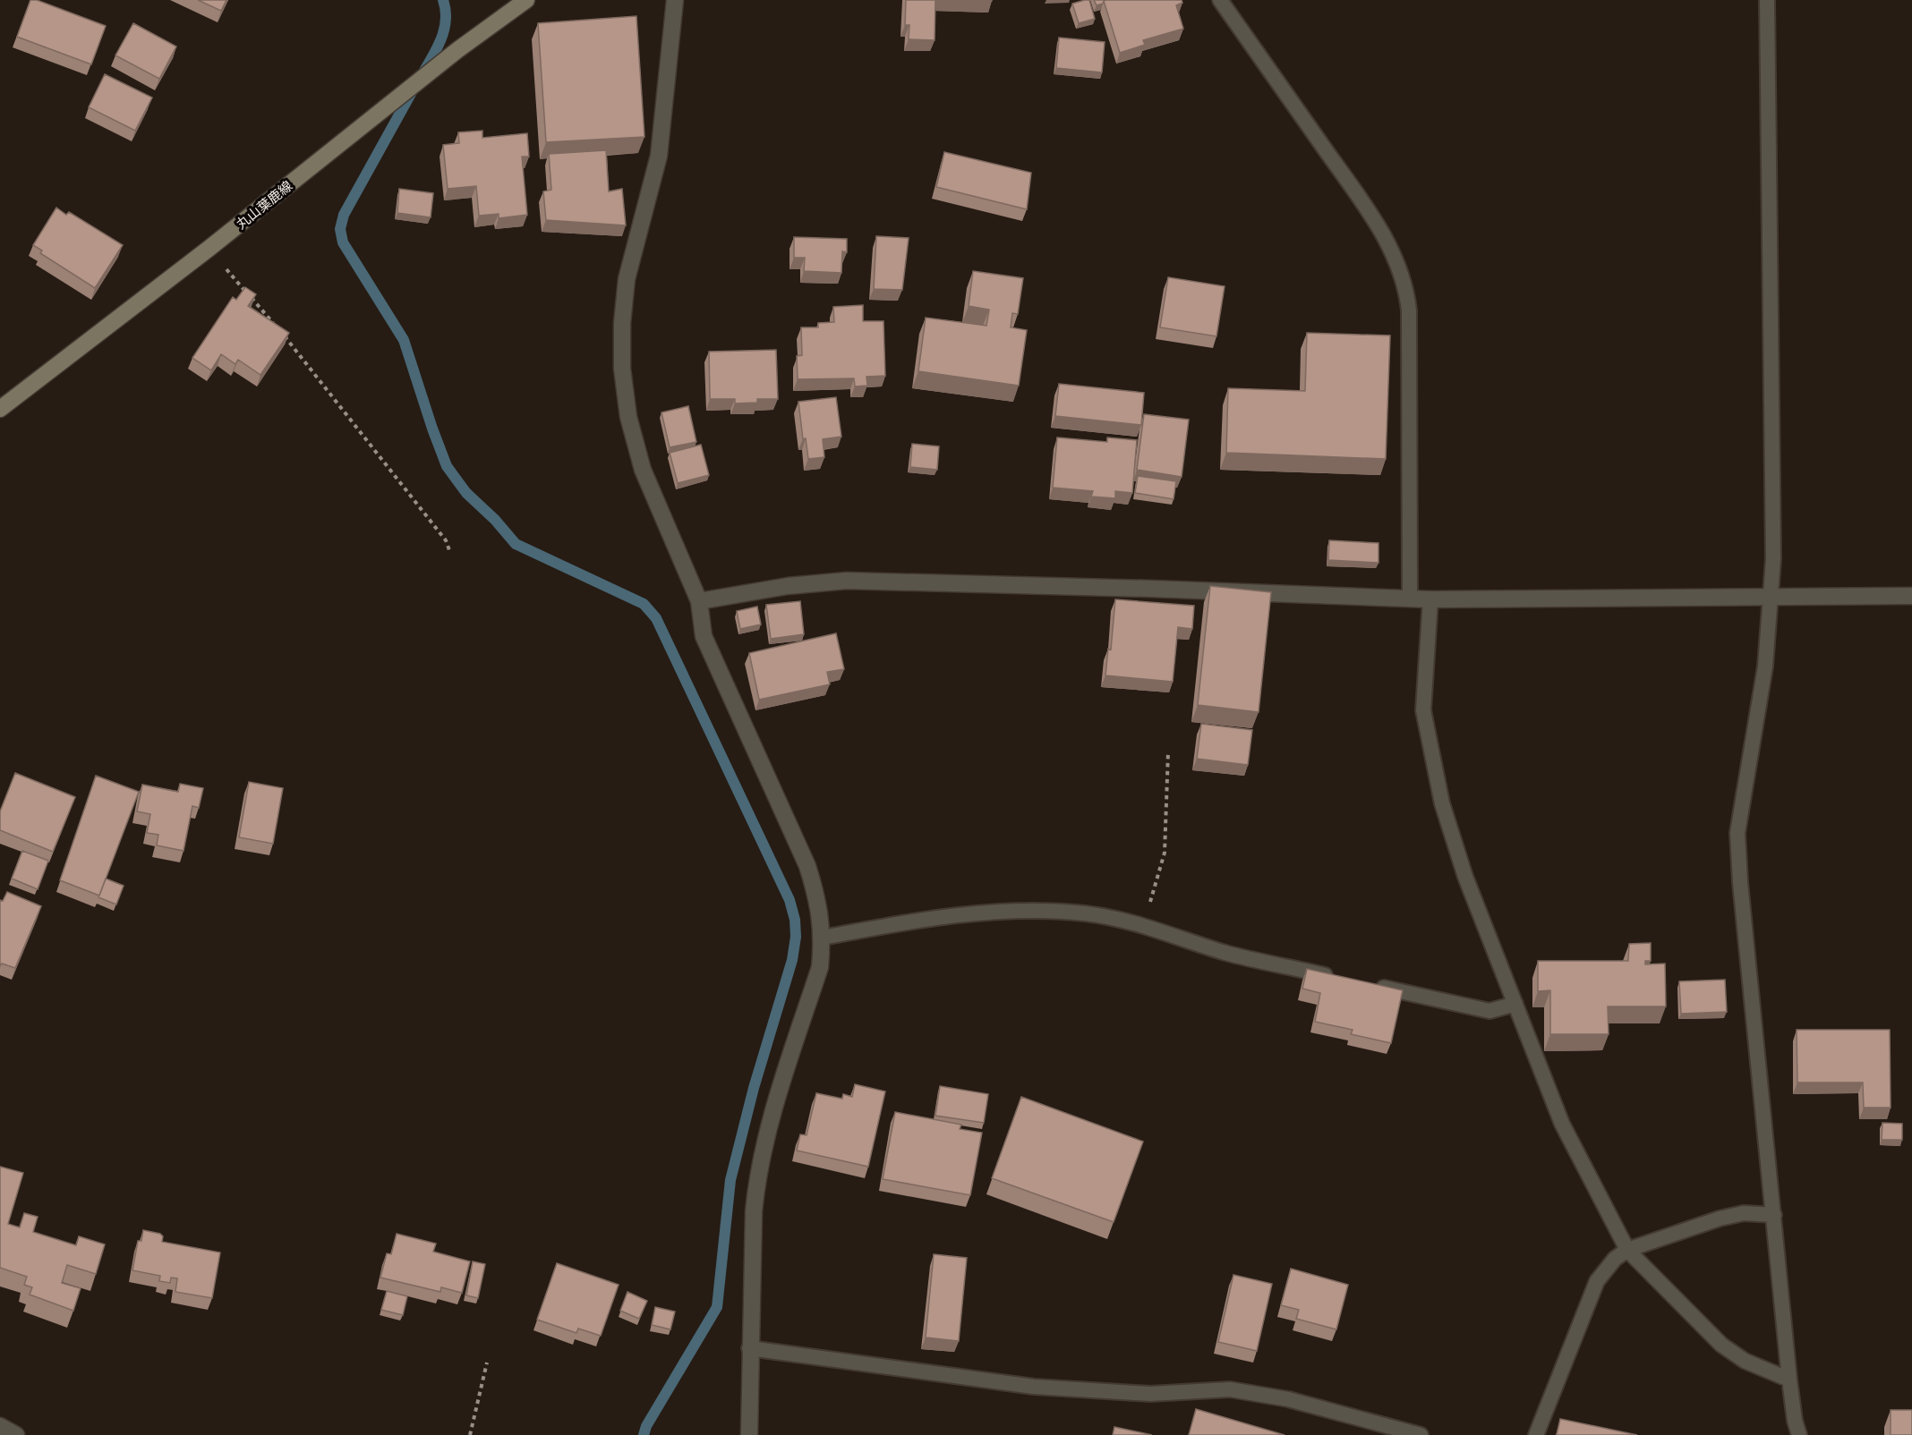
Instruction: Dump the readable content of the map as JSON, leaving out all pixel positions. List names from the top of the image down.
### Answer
{
  "streets": {
    "main road": ["丸山葉鹿線"]
  }
}
